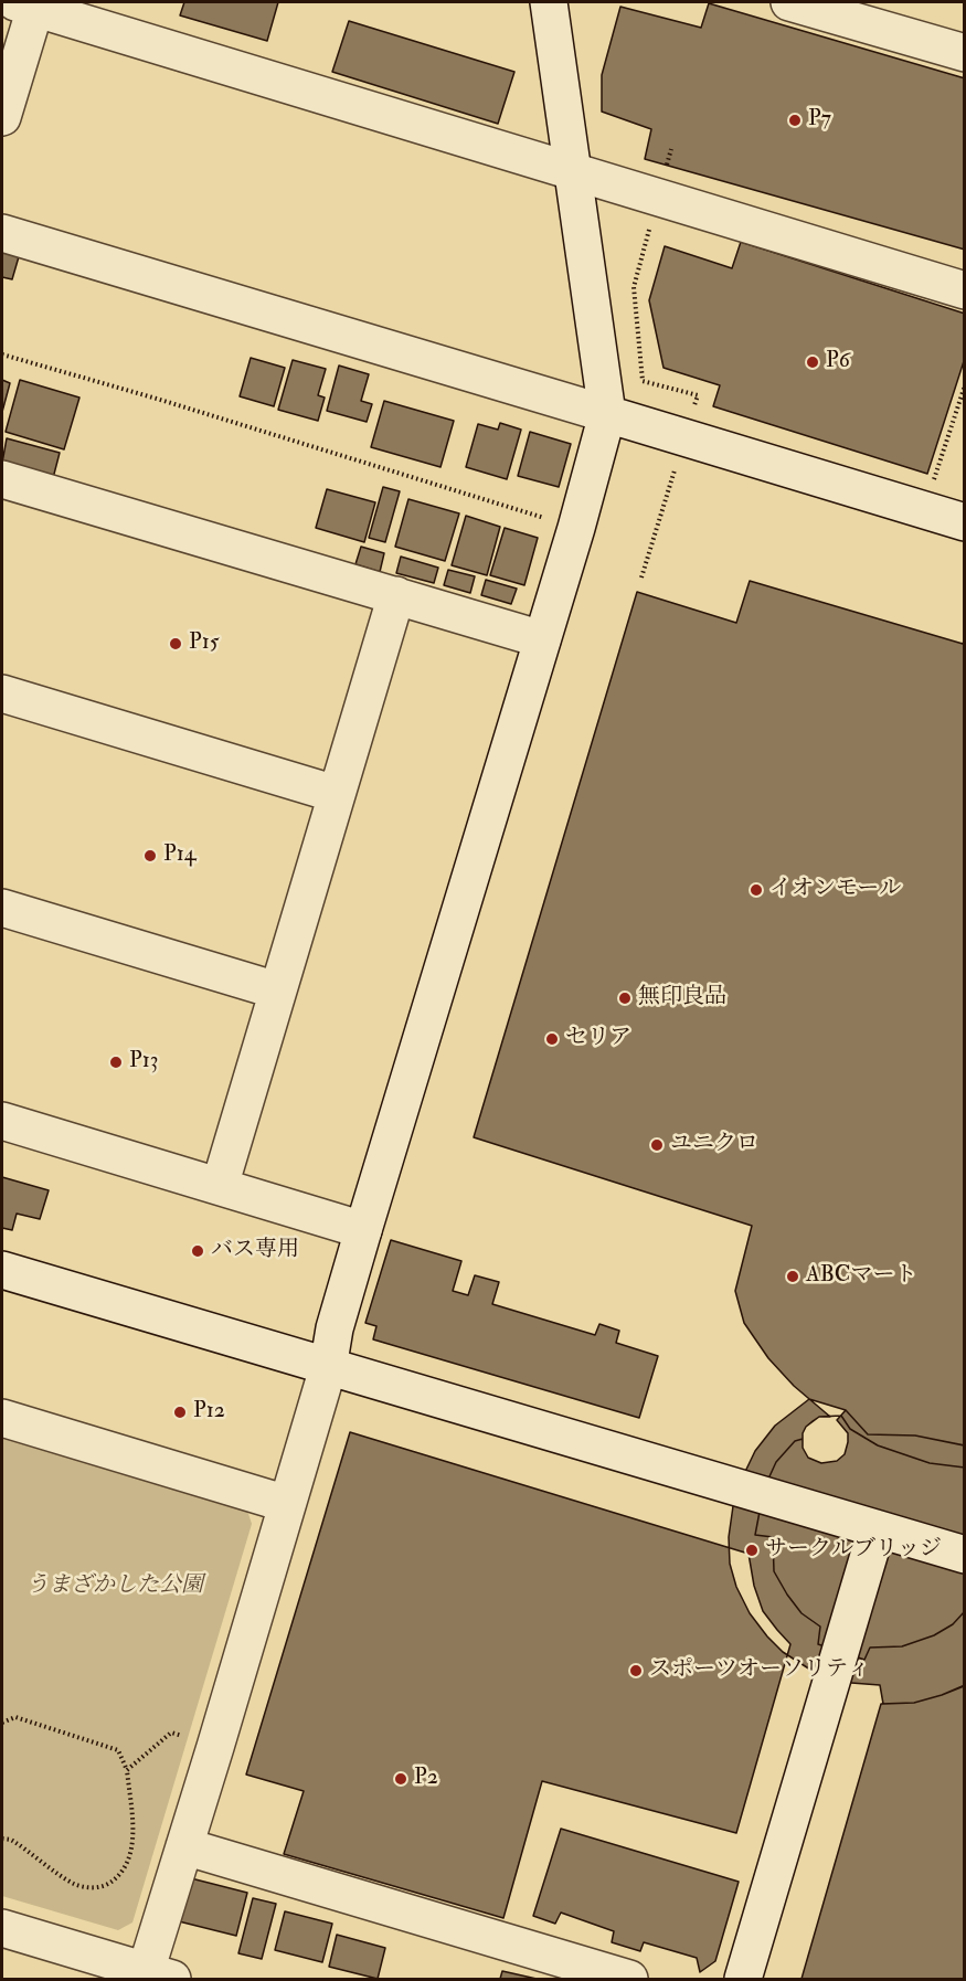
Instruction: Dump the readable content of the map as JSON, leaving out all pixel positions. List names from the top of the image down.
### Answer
{
  "parks": ["うまざかした公園"],
  "places": [
    "P7",
    "P6",
    "P15",
    "P14",
    "イオンモール",
    "無印良品",
    "セリア",
    "P13",
    "ユニクロ",
    "バス専用",
    "ABCマート",
    "P12",
    "サークルブリッジ",
    "スポーツオーソリティ",
    "P2"
  ]
}
